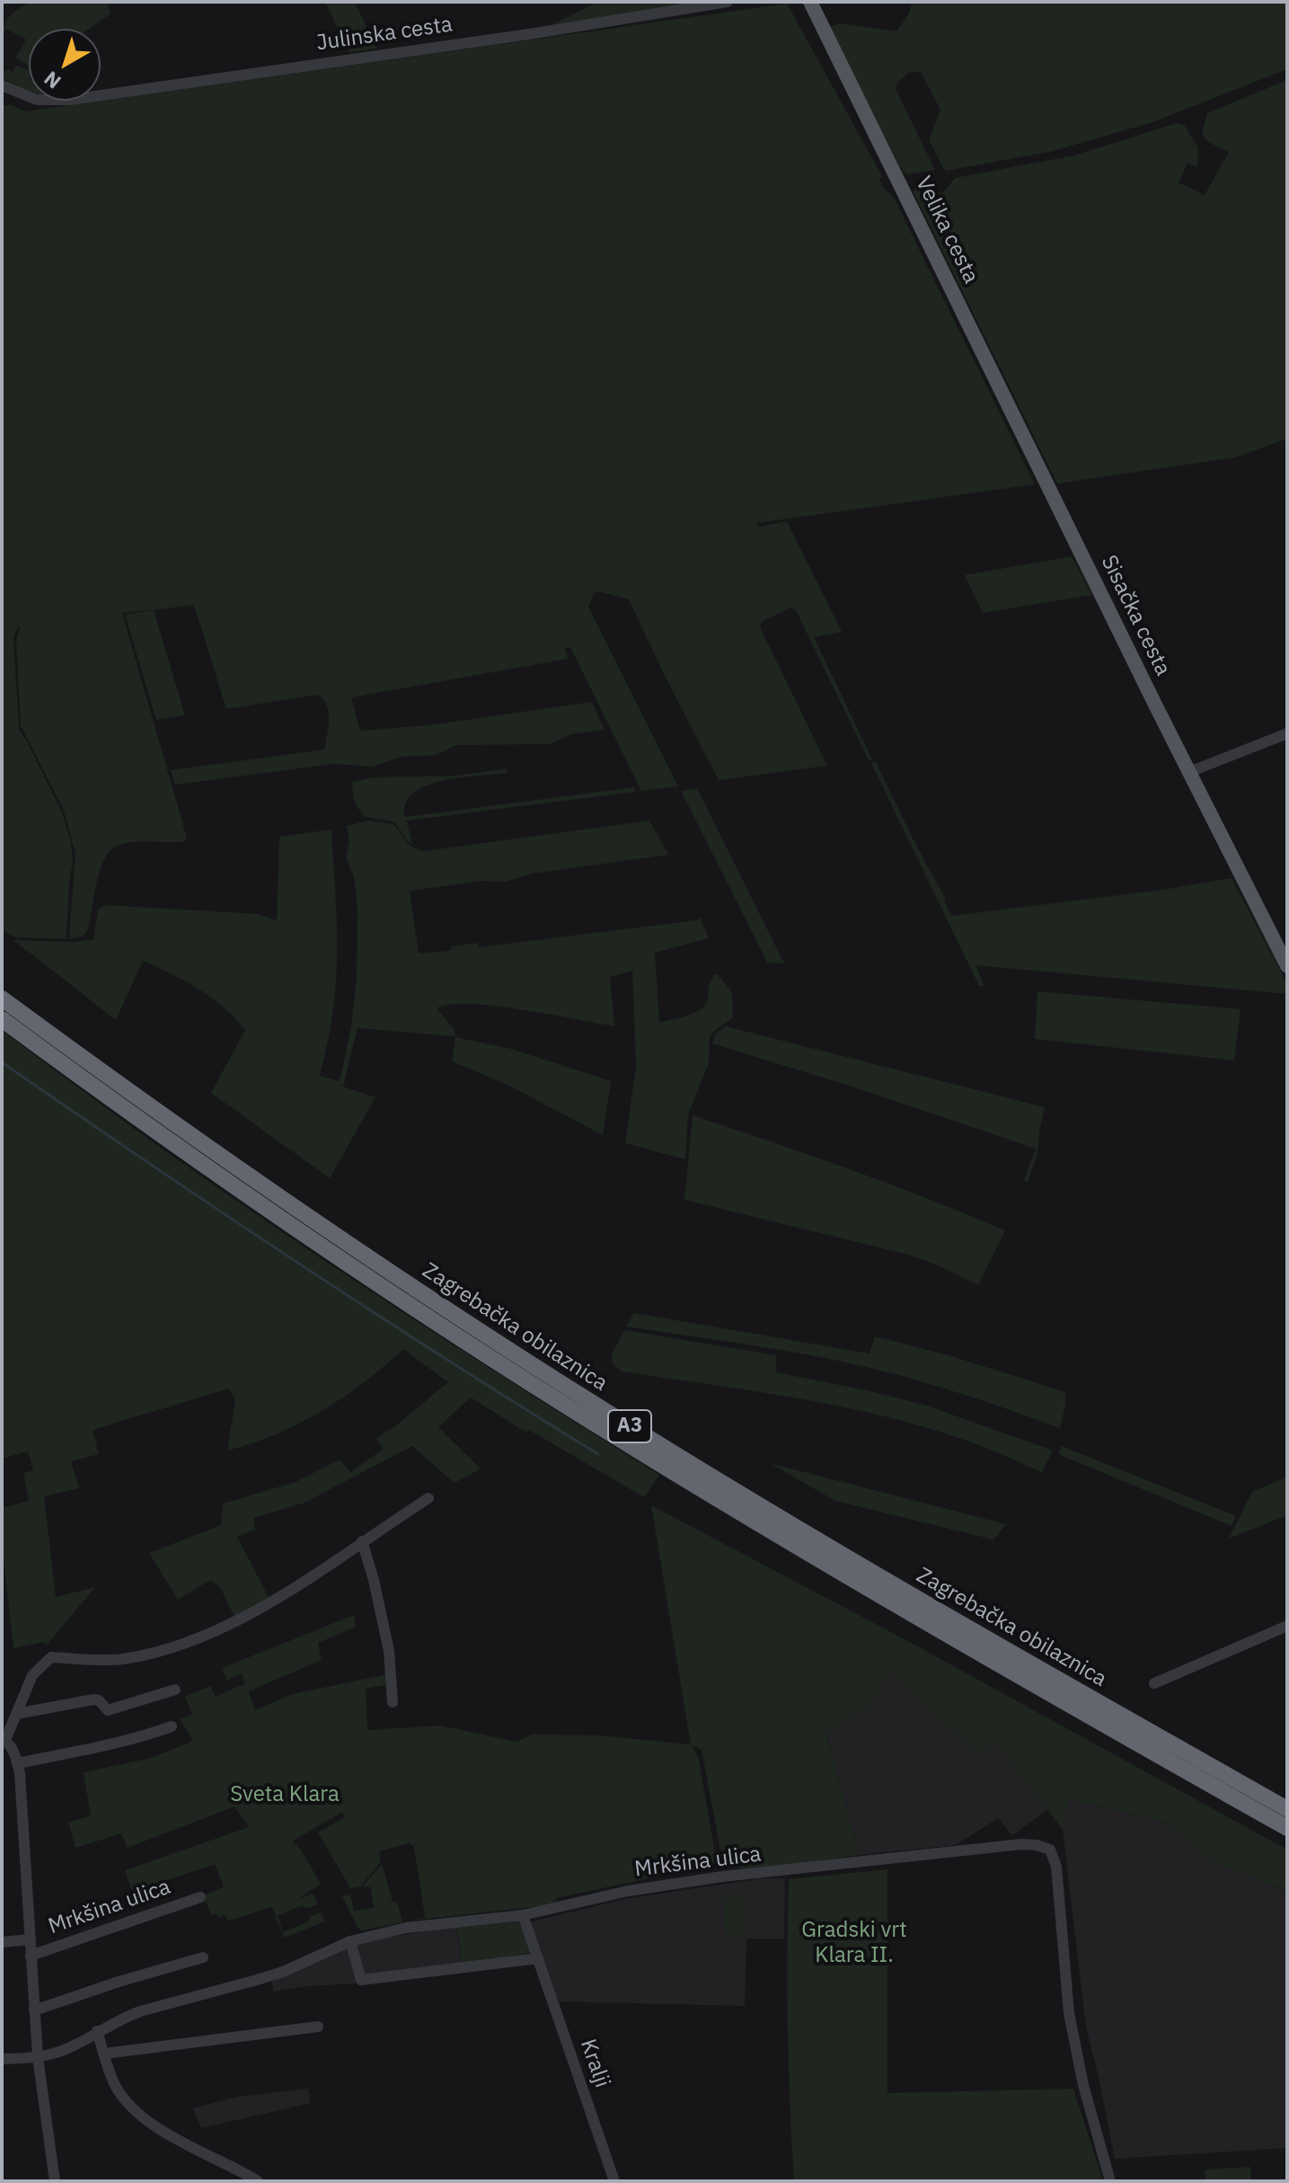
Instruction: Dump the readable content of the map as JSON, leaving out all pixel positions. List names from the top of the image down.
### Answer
{
  "streets": {
    "highway": ["Zagrebačka obilaznica", "A3"],
    "main road": ["Velika cesta", "Sisačka cesta"],
    "street": ["Julinska cesta", "Mrkšina ulica", "Kralji"]
  },
  "crossings": [
    ["Velika cesta", "Sisačka cesta"],
    ["Mrkšina ulica", "Kralji"]
  ],
  "parks": ["Sveta Klara", "Gradski vrt Klara II."],
  "north": "bottom left"
}
